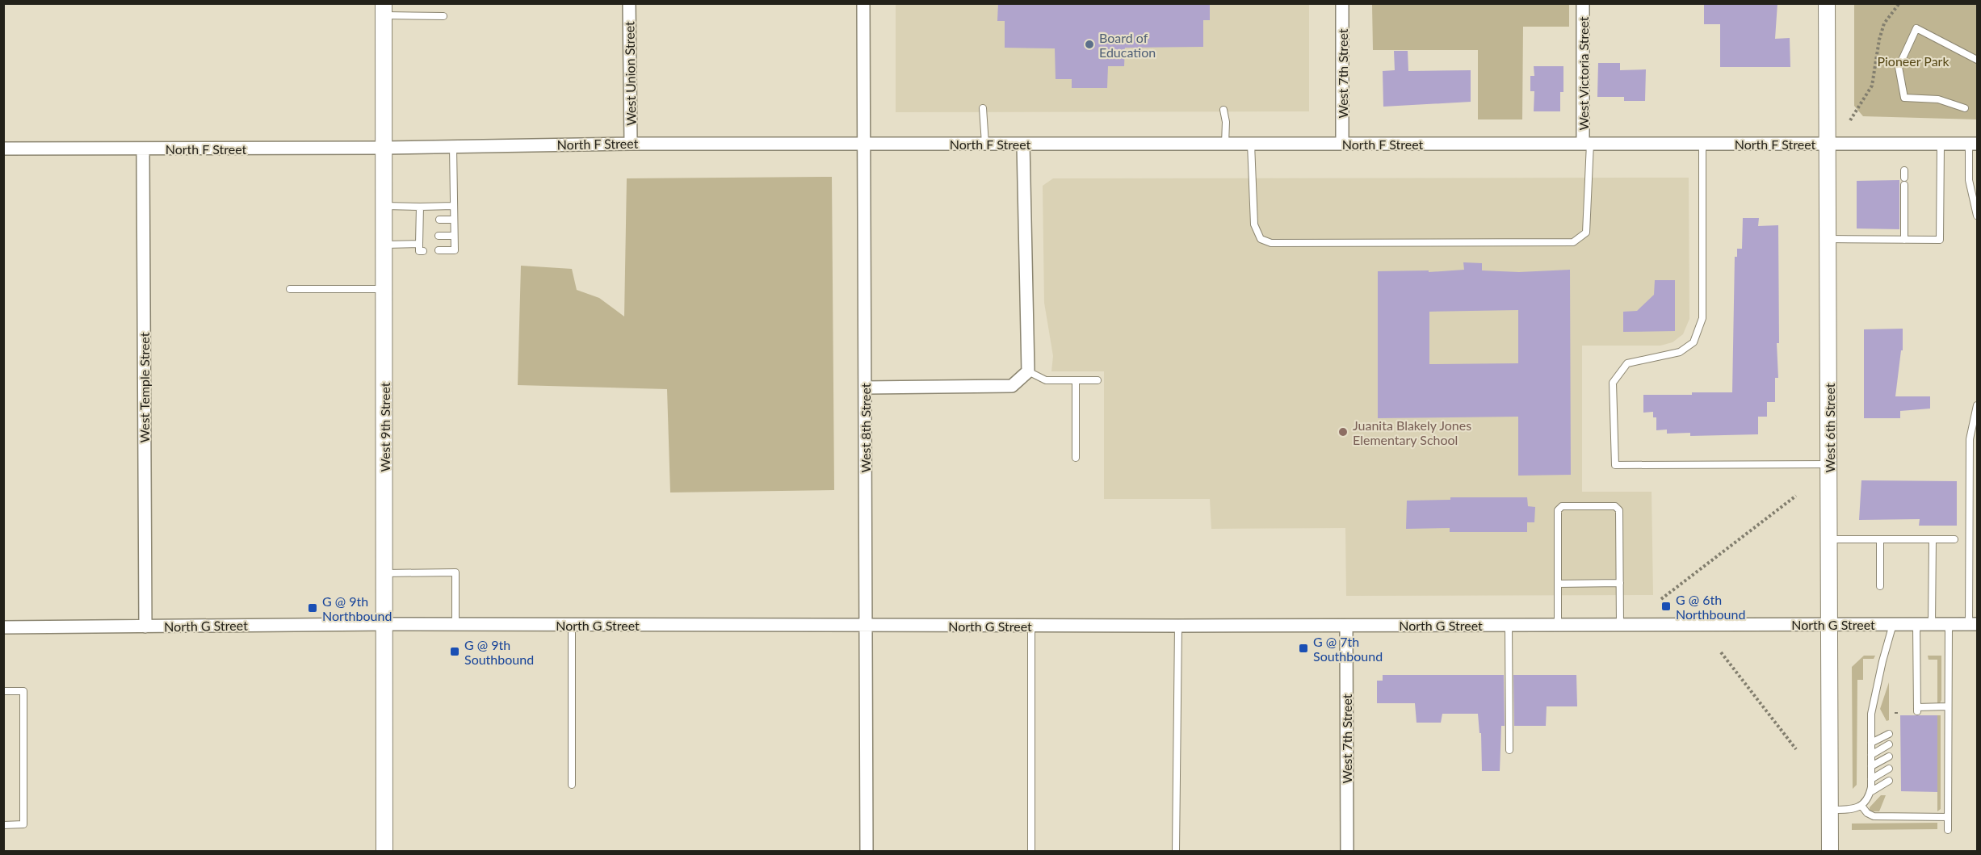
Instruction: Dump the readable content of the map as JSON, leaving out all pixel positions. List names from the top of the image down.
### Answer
{
  "streets": {
    "street": [
      "West Union Street",
      "West 7th Street",
      "West Victoria Street",
      "North F Street",
      "West Temple Street",
      "West 9th Street",
      "West 8th Street",
      "West 6th Street",
      "North G Street"
    ]
  },
  "crossings": [
    ["West Union Street", "North F Street"],
    ["West 7th Street", "North F Street"],
    ["West 7th Street", "North G Street"],
    ["West Victoria Street", "North F Street"],
    ["North F Street", "West Temple Street"],
    ["North F Street", "West 9th Street"],
    ["North F Street", "West 8th Street"],
    ["North F Street", "West 6th Street"],
    ["West Temple Street", "North G Street"],
    ["West 9th Street", "North G Street"],
    ["West 8th Street", "North G Street"],
    ["West 6th Street", "North G Street"]
  ],
  "parks": ["Pioneer Park"],
  "places": {
    "other": ["Board of Education", "Juanita Blakely Jones Elementary School"],
    "transit": [
      "G @ 6th Northbound",
      "G @ 9th Northbound",
      "G @ 7th Southbound",
      "G @ 9th Southbound"
    ]
  }
}
